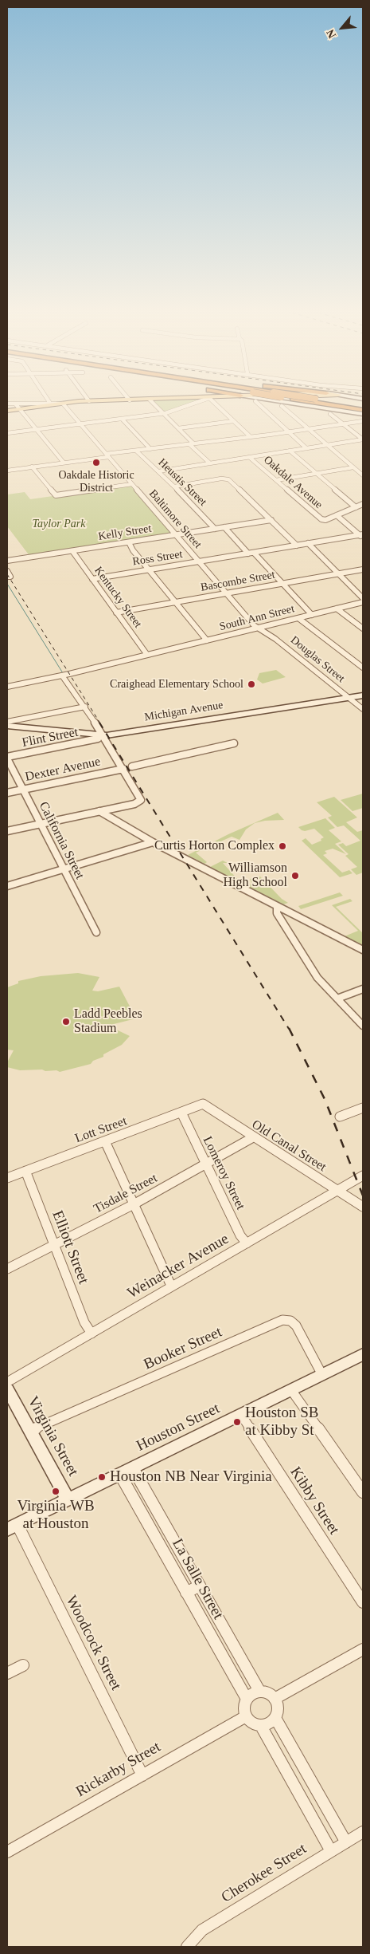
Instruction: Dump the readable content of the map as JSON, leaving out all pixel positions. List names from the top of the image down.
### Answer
{
  "streets": {
    "main road": ["Michigan Avenue", "Houston Street", "Virginia Street"],
    "street": [
      "Heustis Street",
      "Oakdale Avenue",
      "Baltimore Street",
      "Kelly Street",
      "Ross Street",
      "Bascombe Street",
      "Kentucky Street",
      "South Ann Street",
      "Douglas Street",
      "Flint Street",
      "Dexter Avenue",
      "California Street",
      "Lott Street",
      "Old Canal Street",
      "Lomeroy Street",
      "Tisdale Street",
      "Elliott Street",
      "Weinacker Avenue",
      "Booker Street",
      "Kibby Street",
      "La Salle Street",
      "Woodcock Street",
      "Rickarby Street",
      "Cherokee Street"
    ]
  },
  "crossings": [
    ["Heustis Street", "Kelly Street"],
    ["Baltimore Street", "Kelly Street"],
    ["Baltimore Street", "Ross Street"],
    ["Baltimore Street", "Bascombe Street"],
    ["Baltimore Street", "South Ann Street"],
    ["Baltimore Street", "Douglas Street"],
    ["Kelly Street", "Kentucky Street"],
    ["Ross Street", "Kentucky Street"],
    ["Bascombe Street", "Kentucky Street"],
    ["South Ann Street", "Douglas Street"],
    ["Douglas Street", "Michigan Avenue"],
    ["Michigan Avenue", "Flint Street"],
    ["Flint Street", "California Street"],
    ["Dexter Avenue", "California Street"],
    ["Lott Street", "Old Canal Street"],
    ["Lott Street", "Lomeroy Street"],
    ["Lott Street", "Elliott Street"],
    ["Old Canal Street", "Tisdale Street"],
    ["Old Canal Street", "Weinacker Avenue"],
    ["Lomeroy Street", "Tisdale Street"],
    ["Lomeroy Street", "Weinacker Avenue"],
    ["Tisdale Street", "Elliott Street"],
    ["Elliott Street", "Weinacker Avenue"],
    ["Booker Street", "Houston Street"],
    ["Booker Street", "Virginia Street"],
    ["Houston Street", "Virginia Street"],
    ["Houston Street", "Kibby Street"],
    ["Houston Street", "La Salle Street"],
    ["Houston Street", "Woodcock Street"],
    ["La Salle Street", "Rickarby Street"],
    ["Woodcock Street", "Rickarby Street"]
  ],
  "parks": ["Taylor Park"],
  "places": [
    "Oakdale Historic District",
    "Craighead Elementary School",
    "Curtis Horton Complex",
    "Williamson High School",
    "Ladd Peebles Stadium",
    "Houston SB at Kibby St",
    "Houston NB Near Virginia",
    "Virginia WB at Houston"
  ],
  "north": "bottom left"
}
